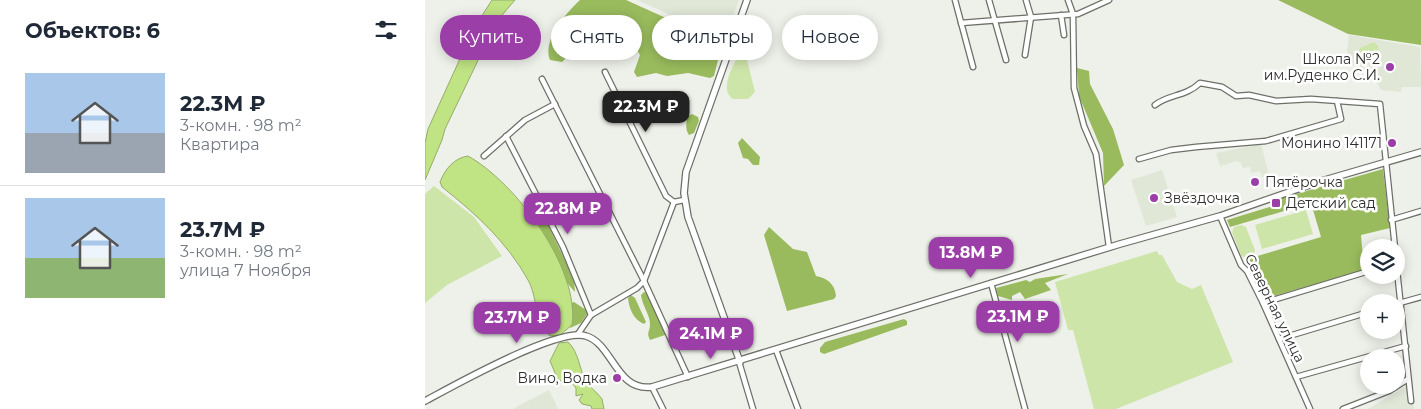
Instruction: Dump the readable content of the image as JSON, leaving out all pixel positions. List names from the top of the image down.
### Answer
{
  "streets": {
    "street": ["Северная улица"]
  },
  "places": {
    "other": [
      "Школа №2 им.Руденко С.И.",
      "Монино 141171",
      "Пятёрочка",
      "Звёздочка",
      "Вино, Водка"
    ],
    "transit": ["Детский сад"]
  },
  "page": {
    "heading": "Объектов: 6",
    "chip": [
      "Купить",
      "Снять",
      "Фильтры",
      "Новое"
    ],
    "list": [
      {
        "name": "22.3M ₽",
        "note": "3-комн. · 98 m² · Квартира"
      },
      {
        "name": "23.7M ₽",
        "note": "3-комн. · 98 m² · улица 7 Ноября"
      }
    ],
    "price": [
      "22.3M ₽",
      "22.8M ₽",
      "13.8M ₽",
      "23.1M ₽",
      "23.7M ₽",
      "24.1M ₽"
    ],
    "map_buttons": ["+", "−"]
  }
}
